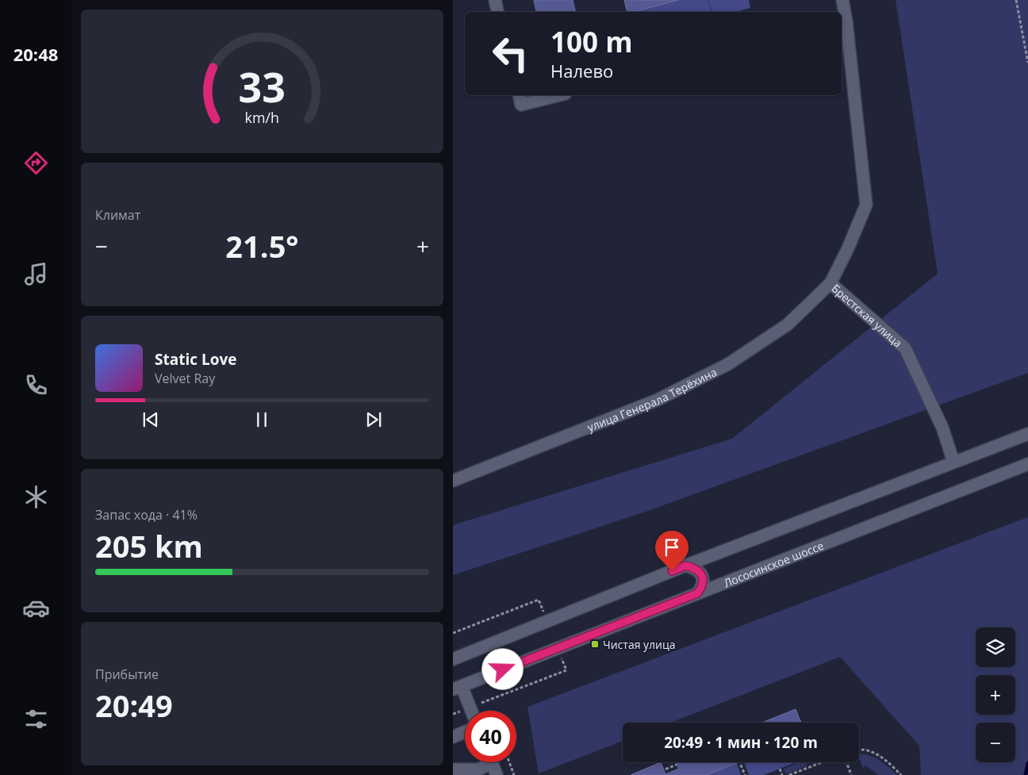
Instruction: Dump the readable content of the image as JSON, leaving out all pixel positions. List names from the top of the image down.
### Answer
{
  "streets": {
    "street": ["Брестская улица", "улица Генерала Терёхина", "Лососинское шоссе"]
  },
  "crossings": [
    ["Брестская улица", "улица Генерала Терёхина"]
  ],
  "places": {
    "transit": ["Чистая улица"]
  },
  "page": {
    "tabs": "20:48",
    "turn": ["100 m", "Налево"],
    "tile": [
      "Климат",
      ["Запас хода · 41%", "205 km"],
      ["Прибытие", "20:49"]
    ],
    "heat": ["−", "21.5°", "+"],
    "song": ["Static Love", "Velvet Ray"],
    "map_buttons": ["+", "−"],
    "limit": "40",
    "trip": "20:49 · 1 мин · 120 m",
    "gauge": ["33", "km/h"]
  }
}
